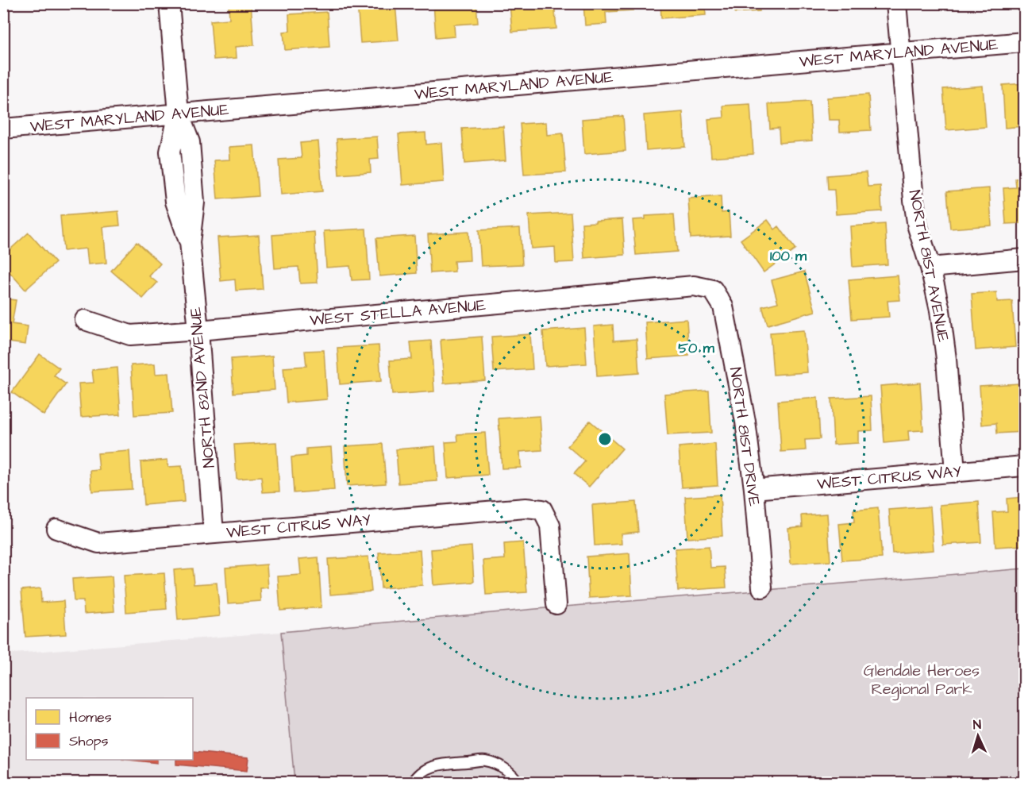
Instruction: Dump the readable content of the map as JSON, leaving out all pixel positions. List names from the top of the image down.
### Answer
{
  "streets": {
    "street": [
      "WEST MARYLAND AVENUE",
      "NORTH 81ST AVENUE",
      "WEST STELLA AVENUE",
      "NORTH 82ND AVENUE",
      "NORTH 81ST DRIVE",
      "WEST CITRUS WAY"
    ]
  },
  "crossings": [
    ["WEST MARYLAND AVENUE", "NORTH 81ST AVENUE"],
    ["WEST MARYLAND AVENUE", "NORTH 82ND AVENUE"],
    ["NORTH 81ST AVENUE", "WEST CITRUS WAY"],
    ["WEST STELLA AVENUE", "NORTH 82ND AVENUE"],
    ["WEST STELLA AVENUE", "NORTH 81ST DRIVE"],
    ["NORTH 82ND AVENUE", "WEST CITRUS WAY"],
    ["NORTH 81ST DRIVE", "WEST CITRUS WAY"]
  ],
  "parks": ["Glendale Heroes Regional Park"],
  "legend": ["Homes", "Shops"],
  "north": "top",
  "rings": ["100 m", "50 m"]
}
